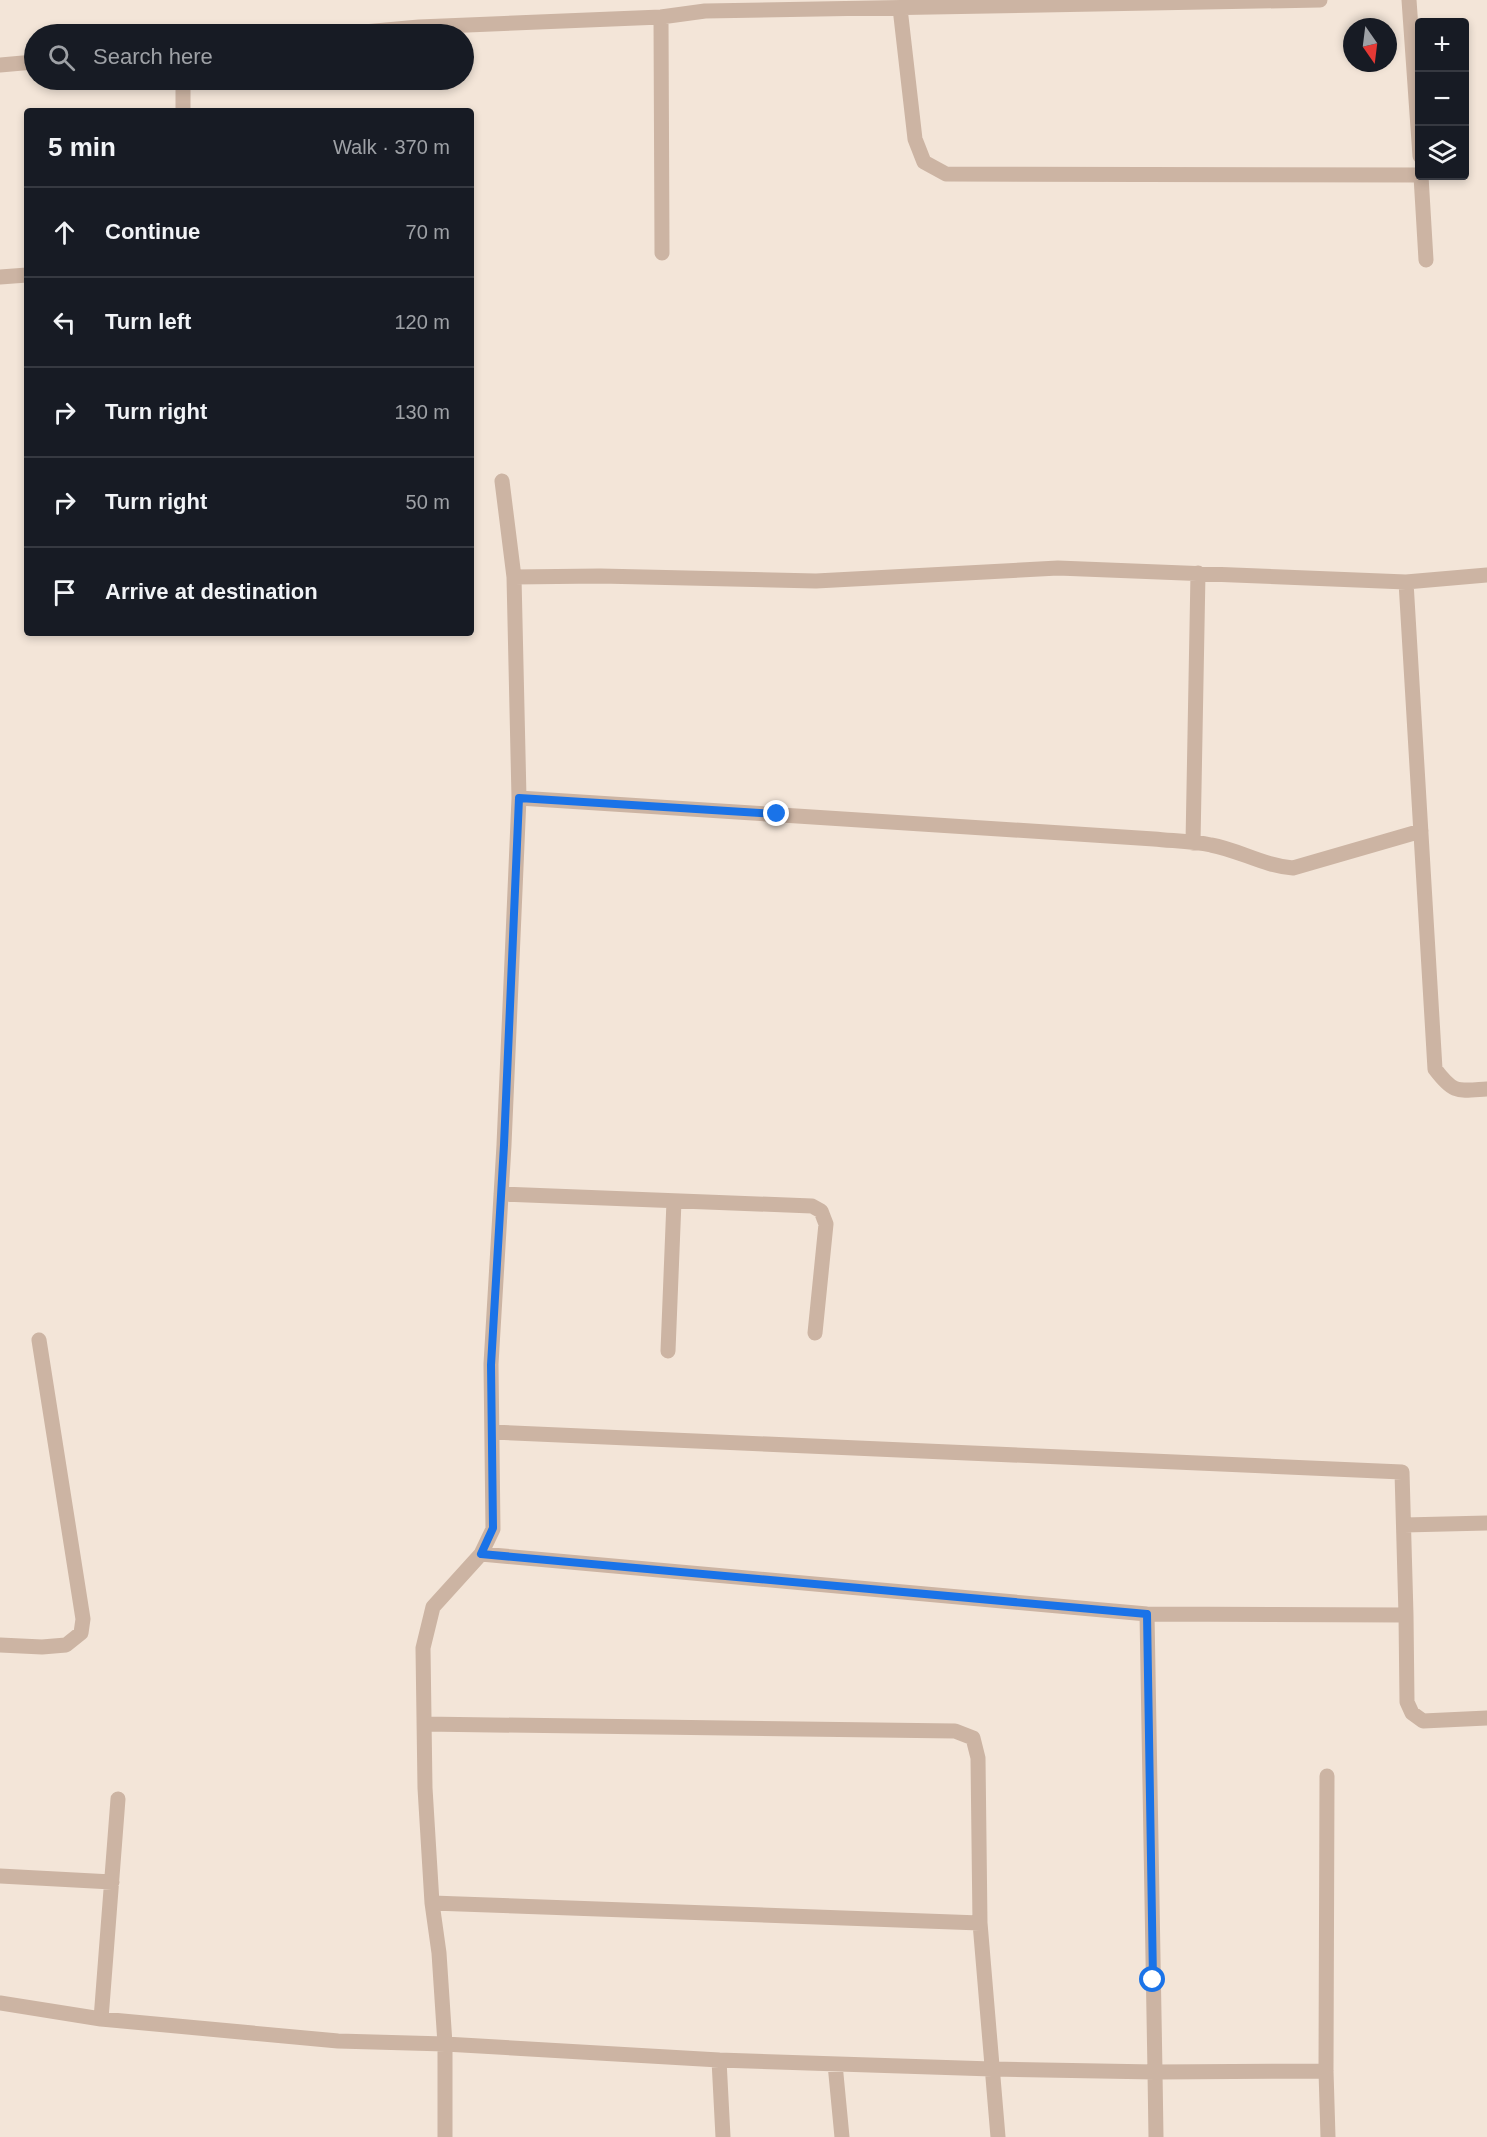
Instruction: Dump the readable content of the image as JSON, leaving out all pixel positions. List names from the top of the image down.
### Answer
{
  "north": "bottom",
  "page": {
    "map_buttons": ["+", "−"],
    "search": "Search here",
    "heading": ["5 min", "Walk · 370 m"],
    "list": [
      ["Continue", "70 m"],
      ["Turn left", "120 m"],
      ["Turn right", "130 m"],
      ["Turn right", "50 m"],
      "Arrive at destination"
    ]
  }
}
